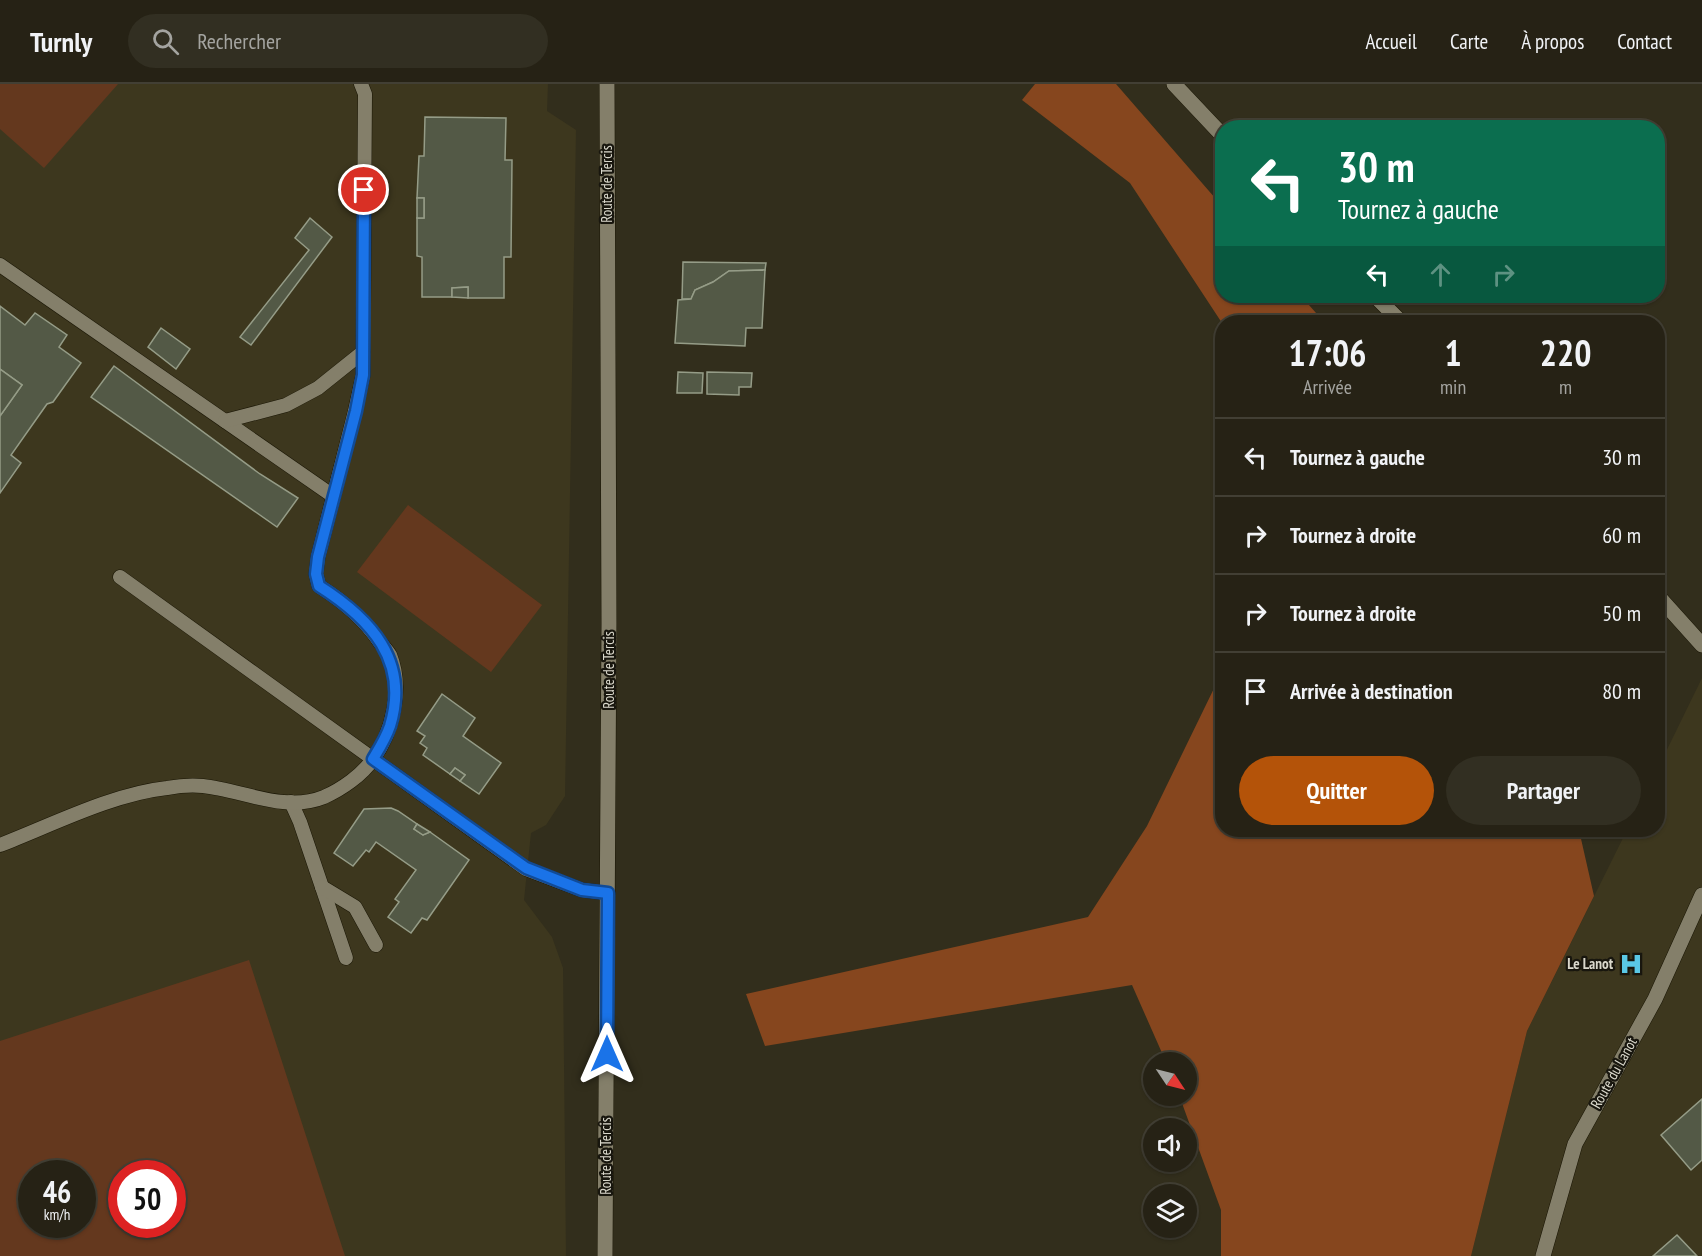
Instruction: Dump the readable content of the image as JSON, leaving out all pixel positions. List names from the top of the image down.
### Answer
{
  "streets": {
    "main road": ["Route de Tercis", "Route du Lanot"]
  },
  "places": {
    "hospital": ["Le Lanot"]
  },
  "north": "bottom right",
  "page": {
    "header": "Turnly",
    "search": "Rechercher",
    "nav": [
      "Accueil",
      "Carte",
      "À propos",
      "Contact"
    ],
    "turn": ["30 m", "Tournez à gauche"],
    "eta": [
      "17:06",
      "Arrivée",
      "1",
      "min",
      "220",
      "m"
    ],
    "list": [
      {
        "name": "Tournez à gauche",
        "value": "30 m"
      },
      {
        "name": "Tournez à droite",
        "value": "60 m"
      },
      {
        "name": "Tournez à droite",
        "value": "50 m"
      },
      {
        "name": "Arrivée à destination",
        "value": "80 m"
      }
    ],
    "buttons": ["Quitter", "Partager"],
    "speed": "46 km/h",
    "limit": "50"
  }
}
